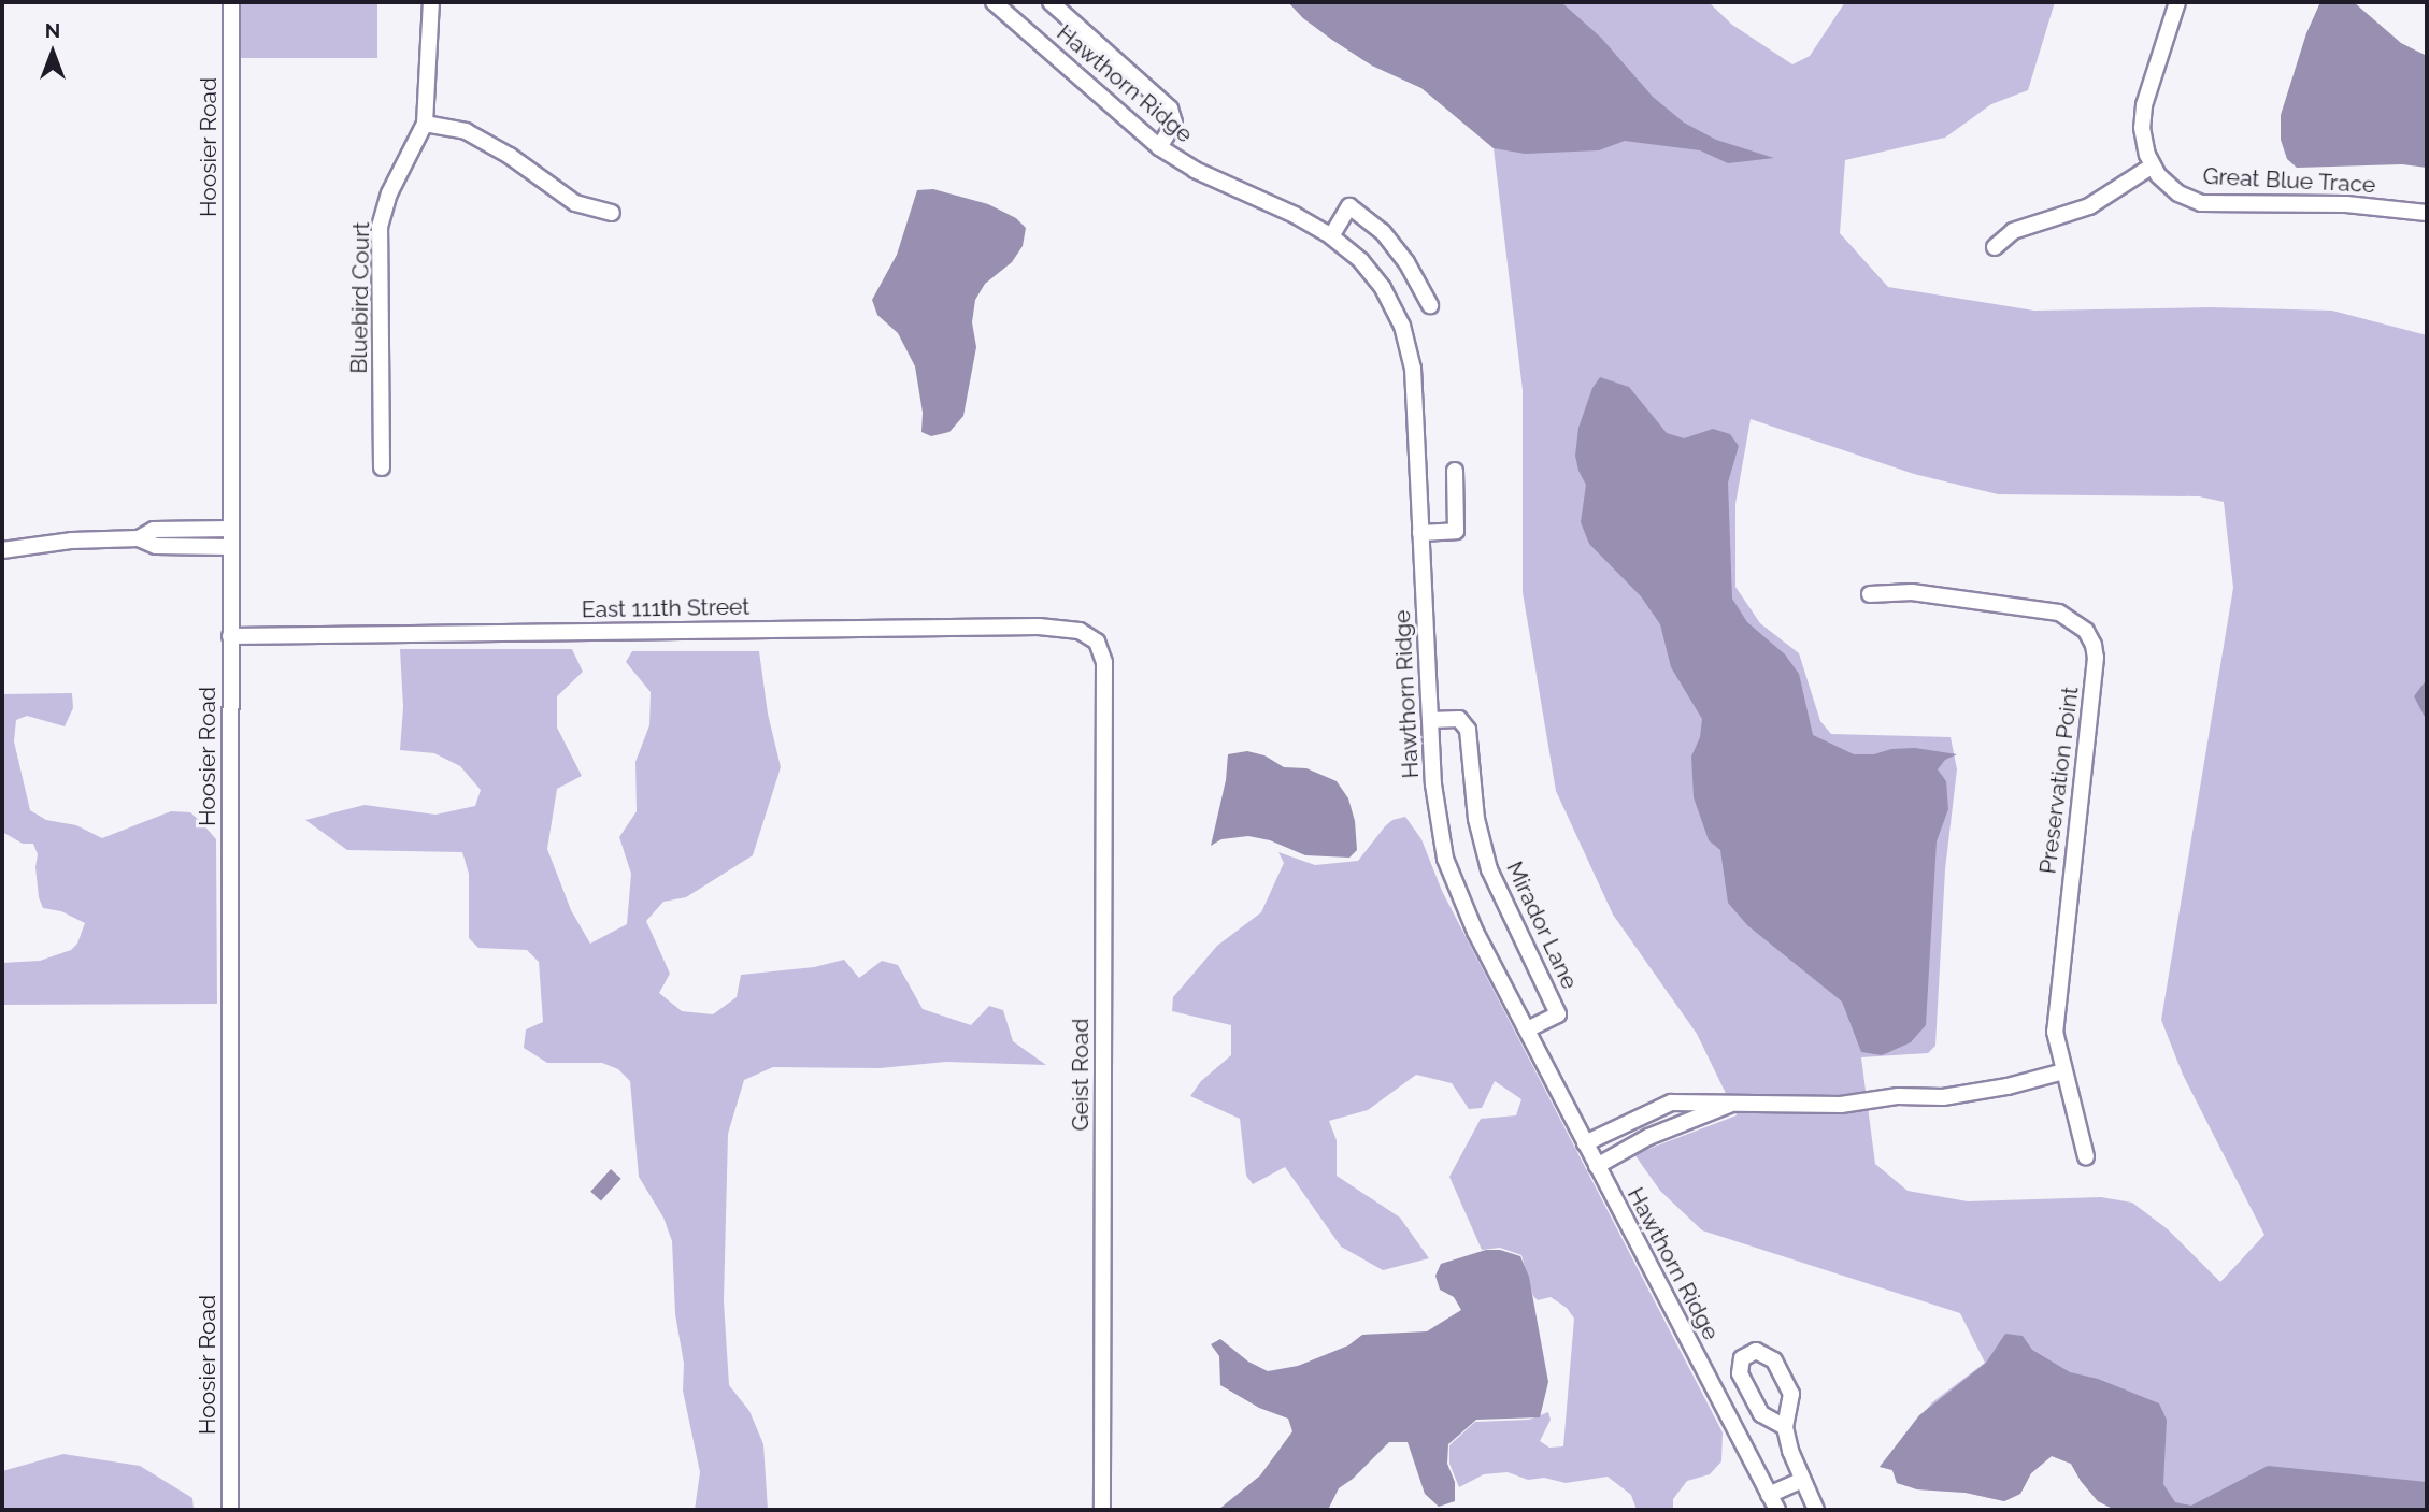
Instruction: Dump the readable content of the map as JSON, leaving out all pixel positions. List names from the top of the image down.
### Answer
{
  "streets": {
    "street": [
      "Hawthorn Ridge",
      "Hoosier Road",
      "Great Blue Trace",
      "Bluebird Court",
      "East 111th Street",
      "Preservation Point",
      "Mirador Lane",
      "Geist Road"
    ]
  },
  "crossings": [
    ["Hawthorn Ridge", "Mirador Lane"],
    ["Hoosier Road", "East 111th Street"],
    ["East 111th Street", "Geist Road"]
  ],
  "north": "top"
}
